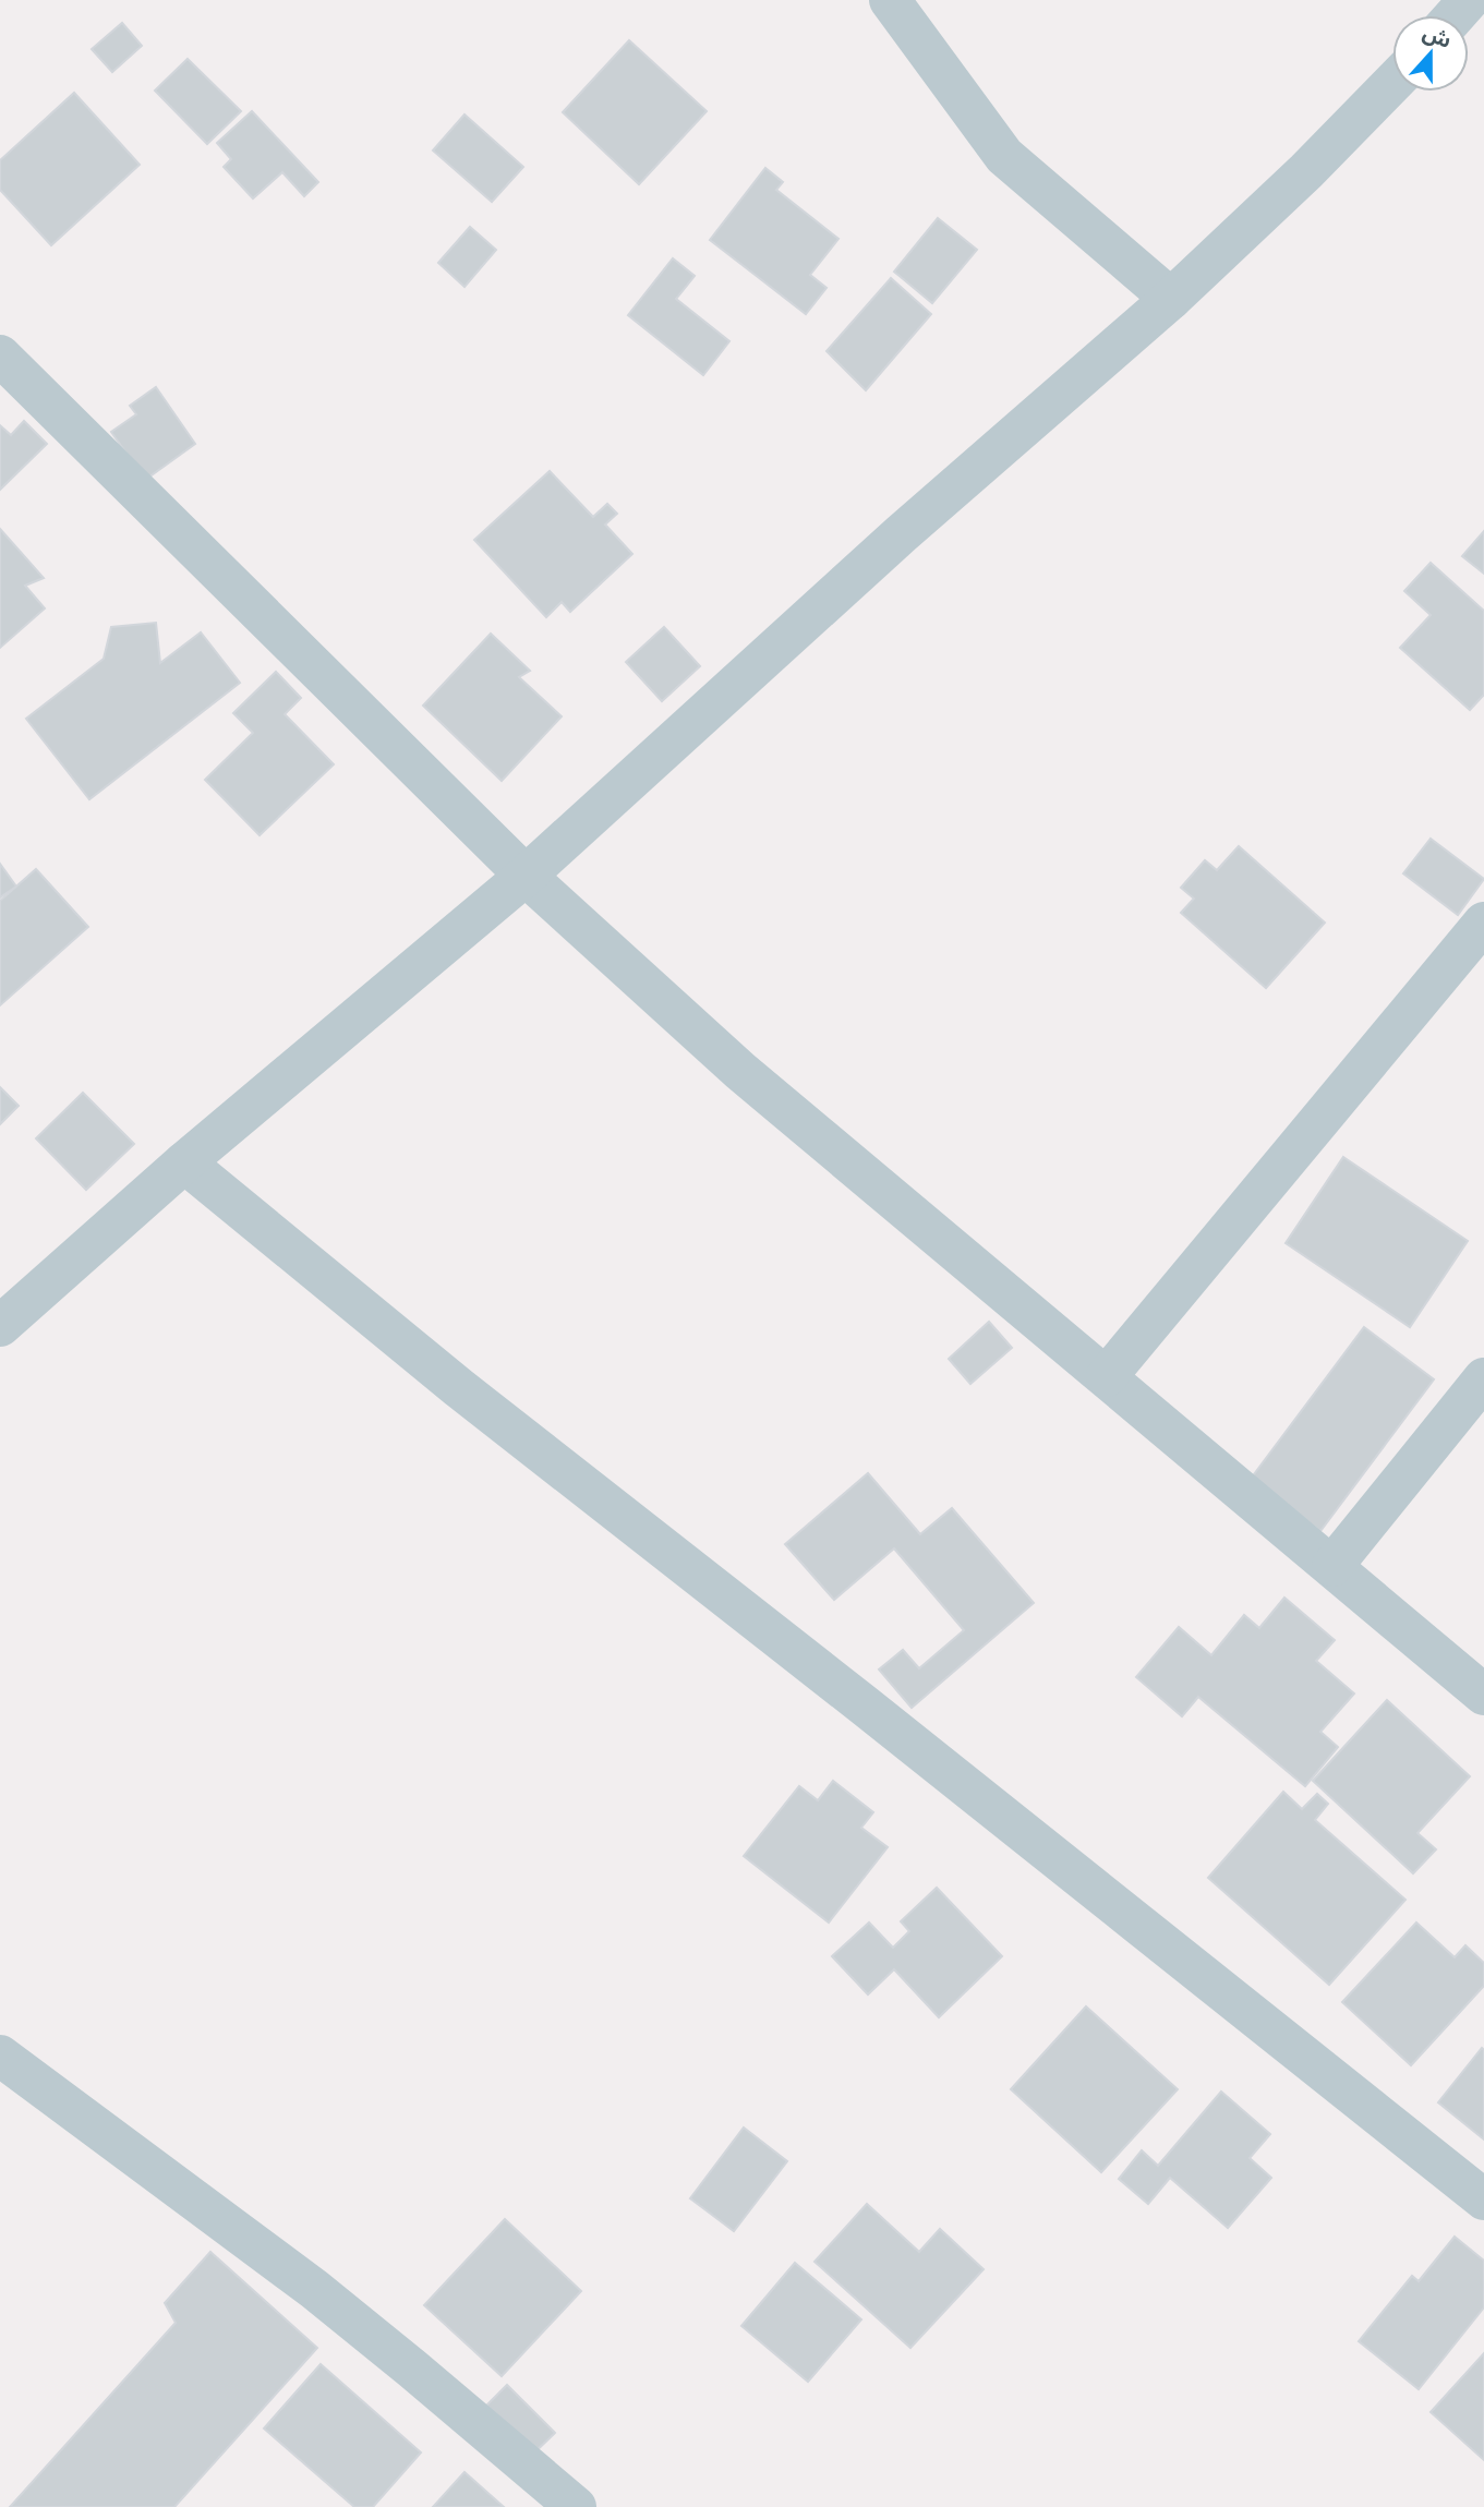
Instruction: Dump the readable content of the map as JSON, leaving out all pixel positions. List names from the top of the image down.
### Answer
{
  "north": "top"
}
